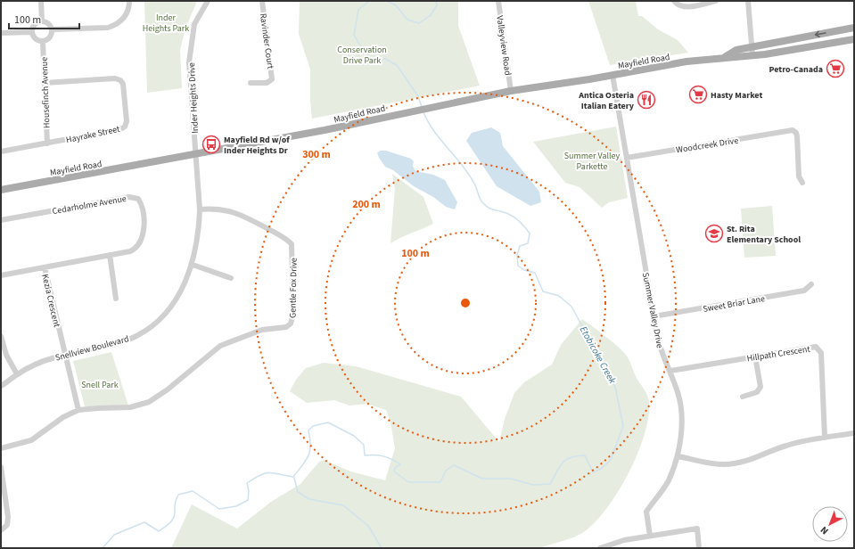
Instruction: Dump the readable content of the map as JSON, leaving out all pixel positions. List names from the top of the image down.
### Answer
{
  "streets": {
    "main road": ["Mayfield Road"],
    "street": [
      "Ravinder Court",
      "Valleyview Road",
      "Housefinch Avenue",
      "Inder Heights Drive",
      "Hayrake Street",
      "Woodcreek Drive",
      "Cedarholme Avenue",
      "Gentle Fox Drive",
      "Kezia Crescent",
      "Sweet Briar Lane",
      "Summer Valley Drive",
      "Snellview Boulevard",
      "Hillpath Crescent"
    ]
  },
  "crossings": [
    ["Valleyview Road", "Mayfield Road"],
    ["Mayfield Road", "Inder Heights Drive"],
    ["Mayfield Road", "Summer Valley Drive"],
    ["Mayfield Road", "Snellview Boulevard"],
    ["Housefinch Avenue", "Hayrake Street"],
    ["Inder Heights Drive", "Snellview Boulevard"],
    ["Woodcreek Drive", "Summer Valley Drive"],
    ["Cedarholme Avenue", "Kezia Crescent"],
    ["Gentle Fox Drive", "Kezia Crescent"],
    ["Gentle Fox Drive", "Snellview Boulevard"],
    ["Kezia Crescent", "Snellview Boulevard"],
    ["Sweet Briar Lane", "Summer Valley Drive"],
    ["Summer Valley Drive", "Hillpath Crescent"]
  ],
  "water": ["Etobicoke Creek"],
  "parks": [
    "Inder Heights Park",
    "Conservation Drive Park",
    "Summer Valley Parkette",
    "Snell Park"
  ],
  "places": {
    "supermarket": ["Petro-Canada", "Hasty Market"],
    "restaurant": ["Antica Osteria Italian Eatery"],
    "bus stop": ["Mayfield Rd w/of Inder Heights Dr"],
    "school or university": ["St. Rita Elementary School"]
  },
  "scale_bar": "100 m",
  "north": "bottom left",
  "rings": ["300 m", "200 m", "100 m"]
}
